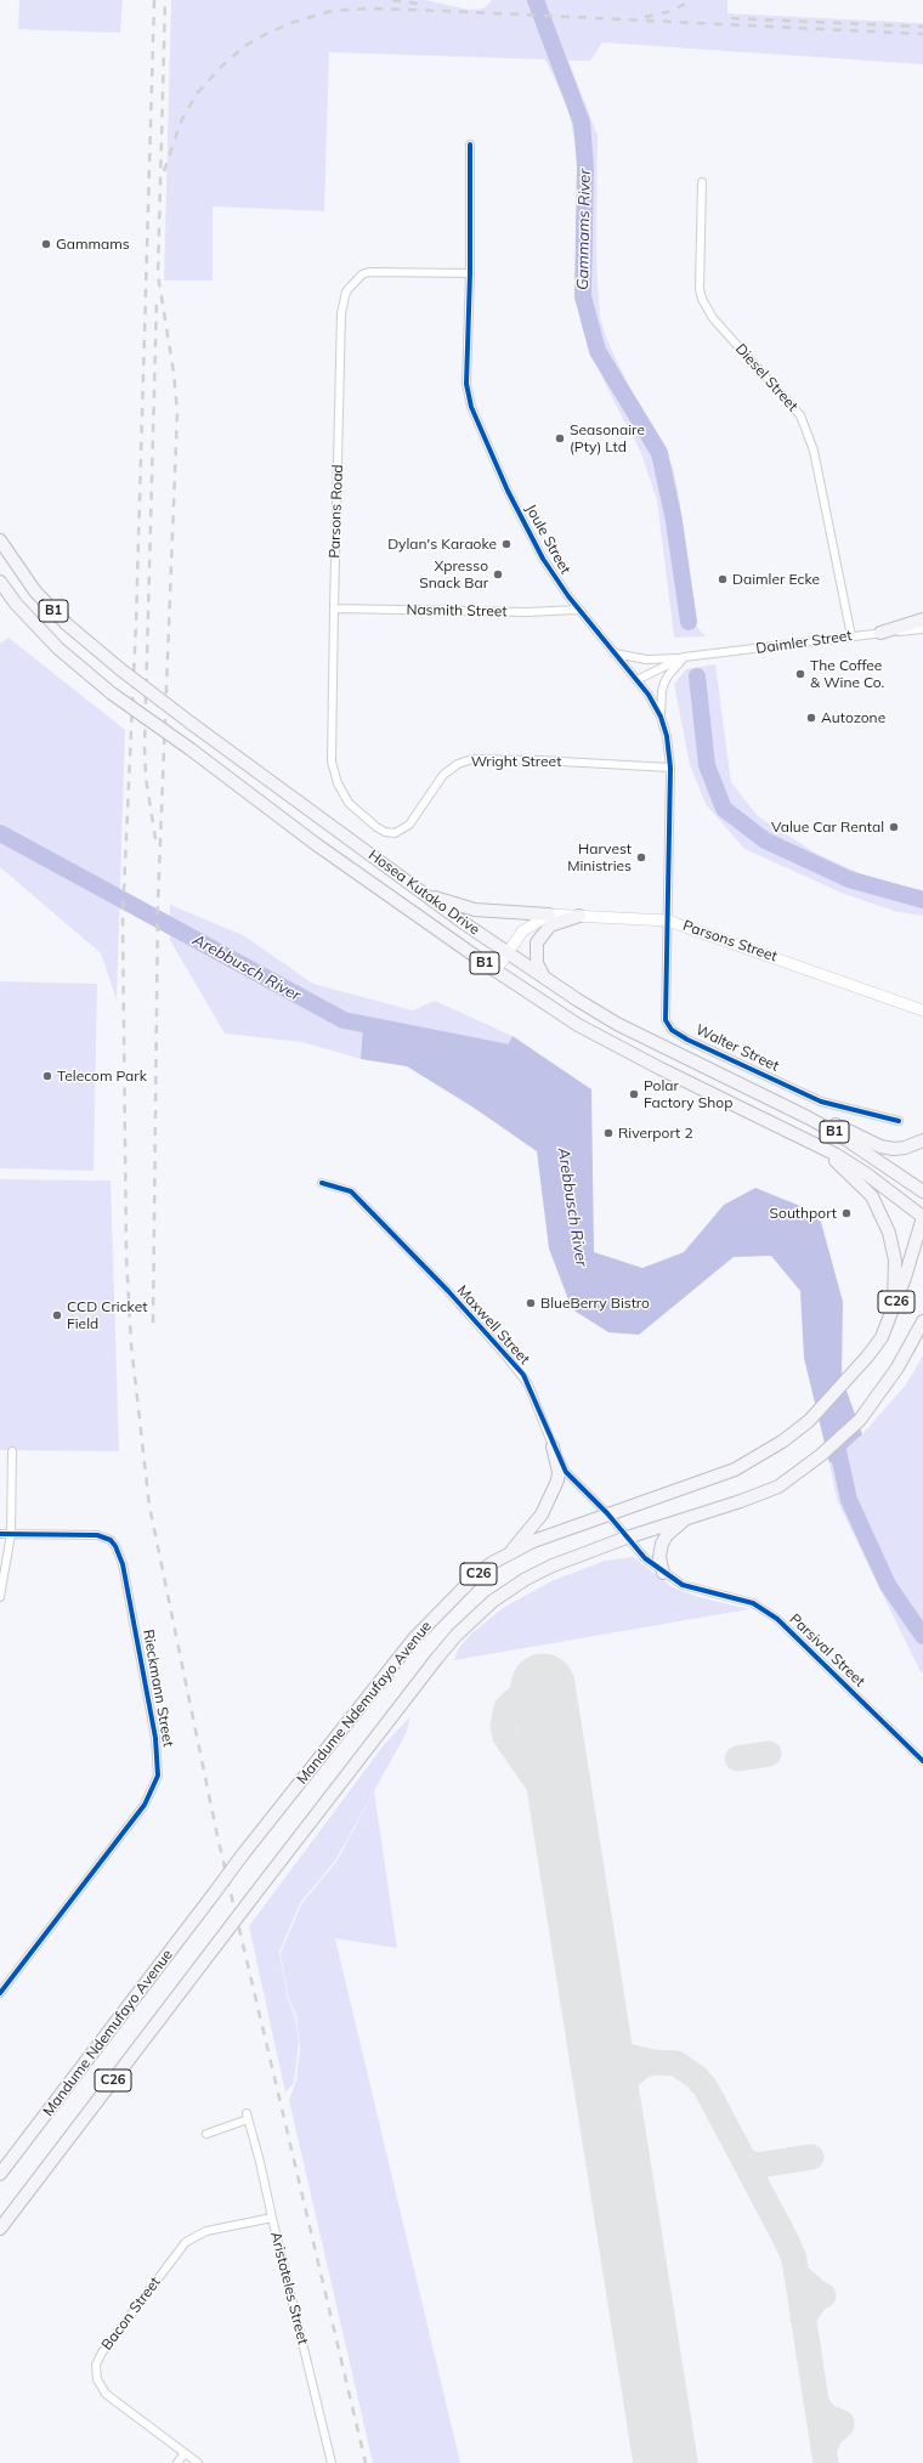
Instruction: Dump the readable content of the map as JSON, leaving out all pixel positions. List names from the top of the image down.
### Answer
{
  "streets": {
    "main road": [
      "B1",
      "Hosea Kutako Drive",
      "C26",
      "Mandume Ndemufayo Avenue"
    ],
    "street": [
      "Diesel Street",
      "Parsons Road",
      "Joule Street",
      "Nasmith Street",
      "Daimler Street",
      "Wright Street",
      "Parsons Street",
      "Walter Street",
      "Maxwell Street",
      "Parsival Street",
      "Rieckmann Street",
      "Aristoteles Street",
      "Bacon Street"
    ]
  },
  "crossings": [
    ["Diesel Street", "Daimler Street"],
    ["Parsons Road", "Joule Street"],
    ["Parsons Road", "Nasmith Street"],
    ["Parsons Road", "Wright Street"],
    ["Joule Street", "Nasmith Street"],
    ["Joule Street", "Daimler Street"],
    ["Joule Street", "Wright Street"],
    ["Joule Street", "Parsons Street"],
    ["Joule Street", "Walter Street"],
    ["Hosea Kutako Drive", "Mandume Ndemufayo Avenue"],
    ["Parsons Street", "Walter Street"],
    ["Maxwell Street", "Parsival Street"],
    ["Maxwell Street", "Mandume Ndemufayo Avenue"],
    ["Parsival Street", "Mandume Ndemufayo Avenue"],
    ["Aristoteles Street", "Bacon Street"]
  ],
  "water": ["Gammams River", "Arebbusch River"],
  "places": [
    "Gammams",
    "Seasonaire (Pty) Ltd",
    "Dylan's Karaoke",
    "Xpresso Snack Bar",
    "Daimler Ecke",
    "The Coffee & Wine Co.",
    "Autozone",
    "Value Car Rental",
    "Harvest Ministries",
    "Telecom Park",
    "Polar Factory Shop",
    "Riverport 2",
    "Southport",
    "BlueBerry Bistro",
    "CCD Cricket Field"
  ]
}
